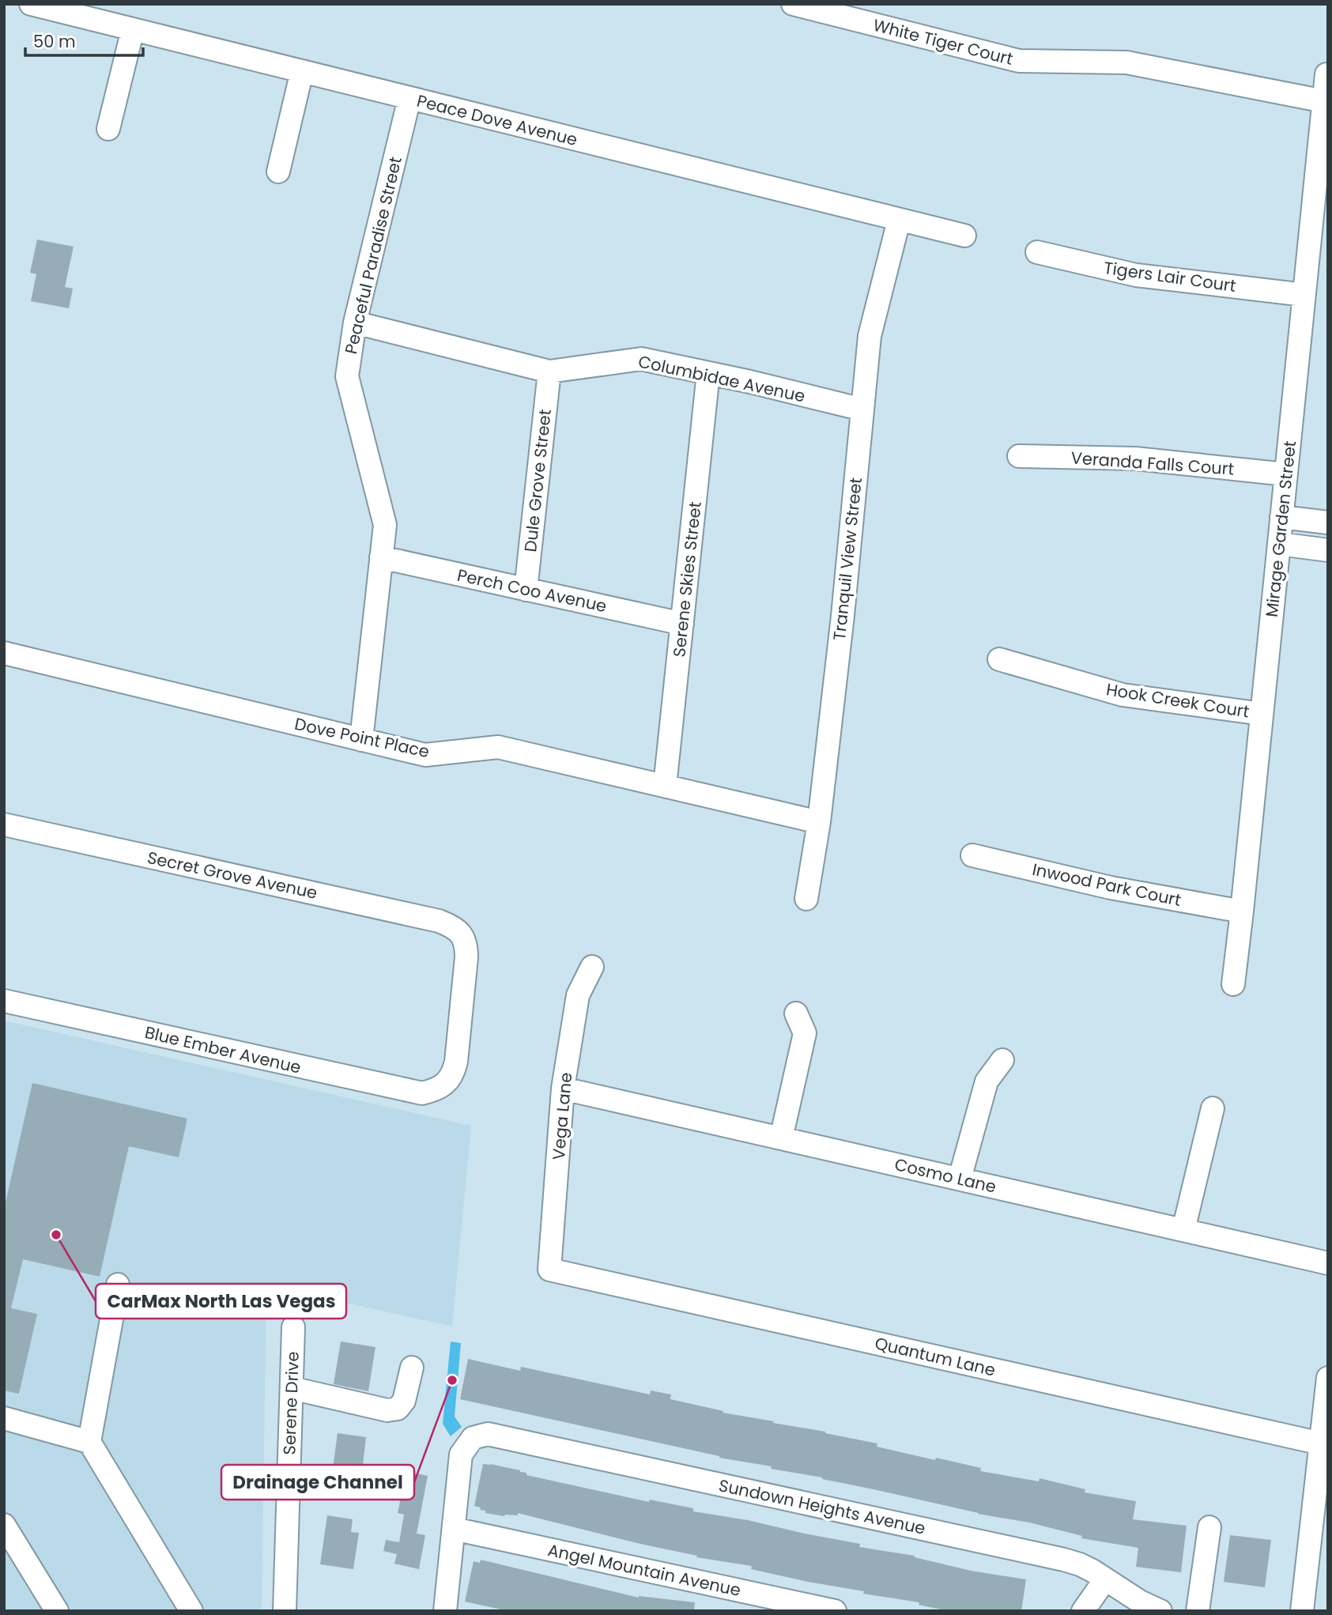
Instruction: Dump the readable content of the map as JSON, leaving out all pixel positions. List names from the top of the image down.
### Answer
{
  "streets": {
    "street": [
      "White Tiger Court",
      "Peace Dove Avenue",
      "Peaceful Paradise Street",
      "Tigers Lair Court",
      "Columbidae Avenue",
      "Veranda Falls Court",
      "Dule Grove Street",
      "Mirage Garden Street",
      "Tranquil View Street",
      "Serene Skies Street",
      "Perch Coo Avenue",
      "Hook Creek Court",
      "Dove Point Place",
      "Secret Grove Avenue",
      "Inwood Park Court",
      "Blue Ember Avenue",
      "Vega Lane",
      "Cosmo Lane",
      "Quantum Lane",
      "Serene Drive",
      "Sundown Heights Avenue",
      "Angel Mountain Avenue"
    ]
  },
  "crossings": [
    ["White Tiger Court", "Mirage Garden Street"],
    ["Peace Dove Avenue", "Peaceful Paradise Street"],
    ["Peace Dove Avenue", "Tranquil View Street"],
    ["Peaceful Paradise Street", "Columbidae Avenue"],
    ["Peaceful Paradise Street", "Perch Coo Avenue"],
    ["Peaceful Paradise Street", "Dove Point Place"],
    ["Tigers Lair Court", "Mirage Garden Street"],
    ["Columbidae Avenue", "Dule Grove Street"],
    ["Columbidae Avenue", "Tranquil View Street"],
    ["Columbidae Avenue", "Serene Skies Street"],
    ["Veranda Falls Court", "Mirage Garden Street"],
    ["Dule Grove Street", "Perch Coo Avenue"],
    ["Mirage Garden Street", "Hook Creek Court"],
    ["Mirage Garden Street", "Inwood Park Court"],
    ["Tranquil View Street", "Dove Point Place"],
    ["Serene Skies Street", "Perch Coo Avenue"],
    ["Serene Skies Street", "Dove Point Place"],
    ["Secret Grove Avenue", "Blue Ember Avenue"],
    ["Vega Lane", "Cosmo Lane"],
    ["Vega Lane", "Quantum Lane"],
    ["Sundown Heights Avenue", "Angel Mountain Avenue"]
  ],
  "places": ["CarMax North Las Vegas", "Drainage Channel"],
  "scale_bar": "50 m"
}
